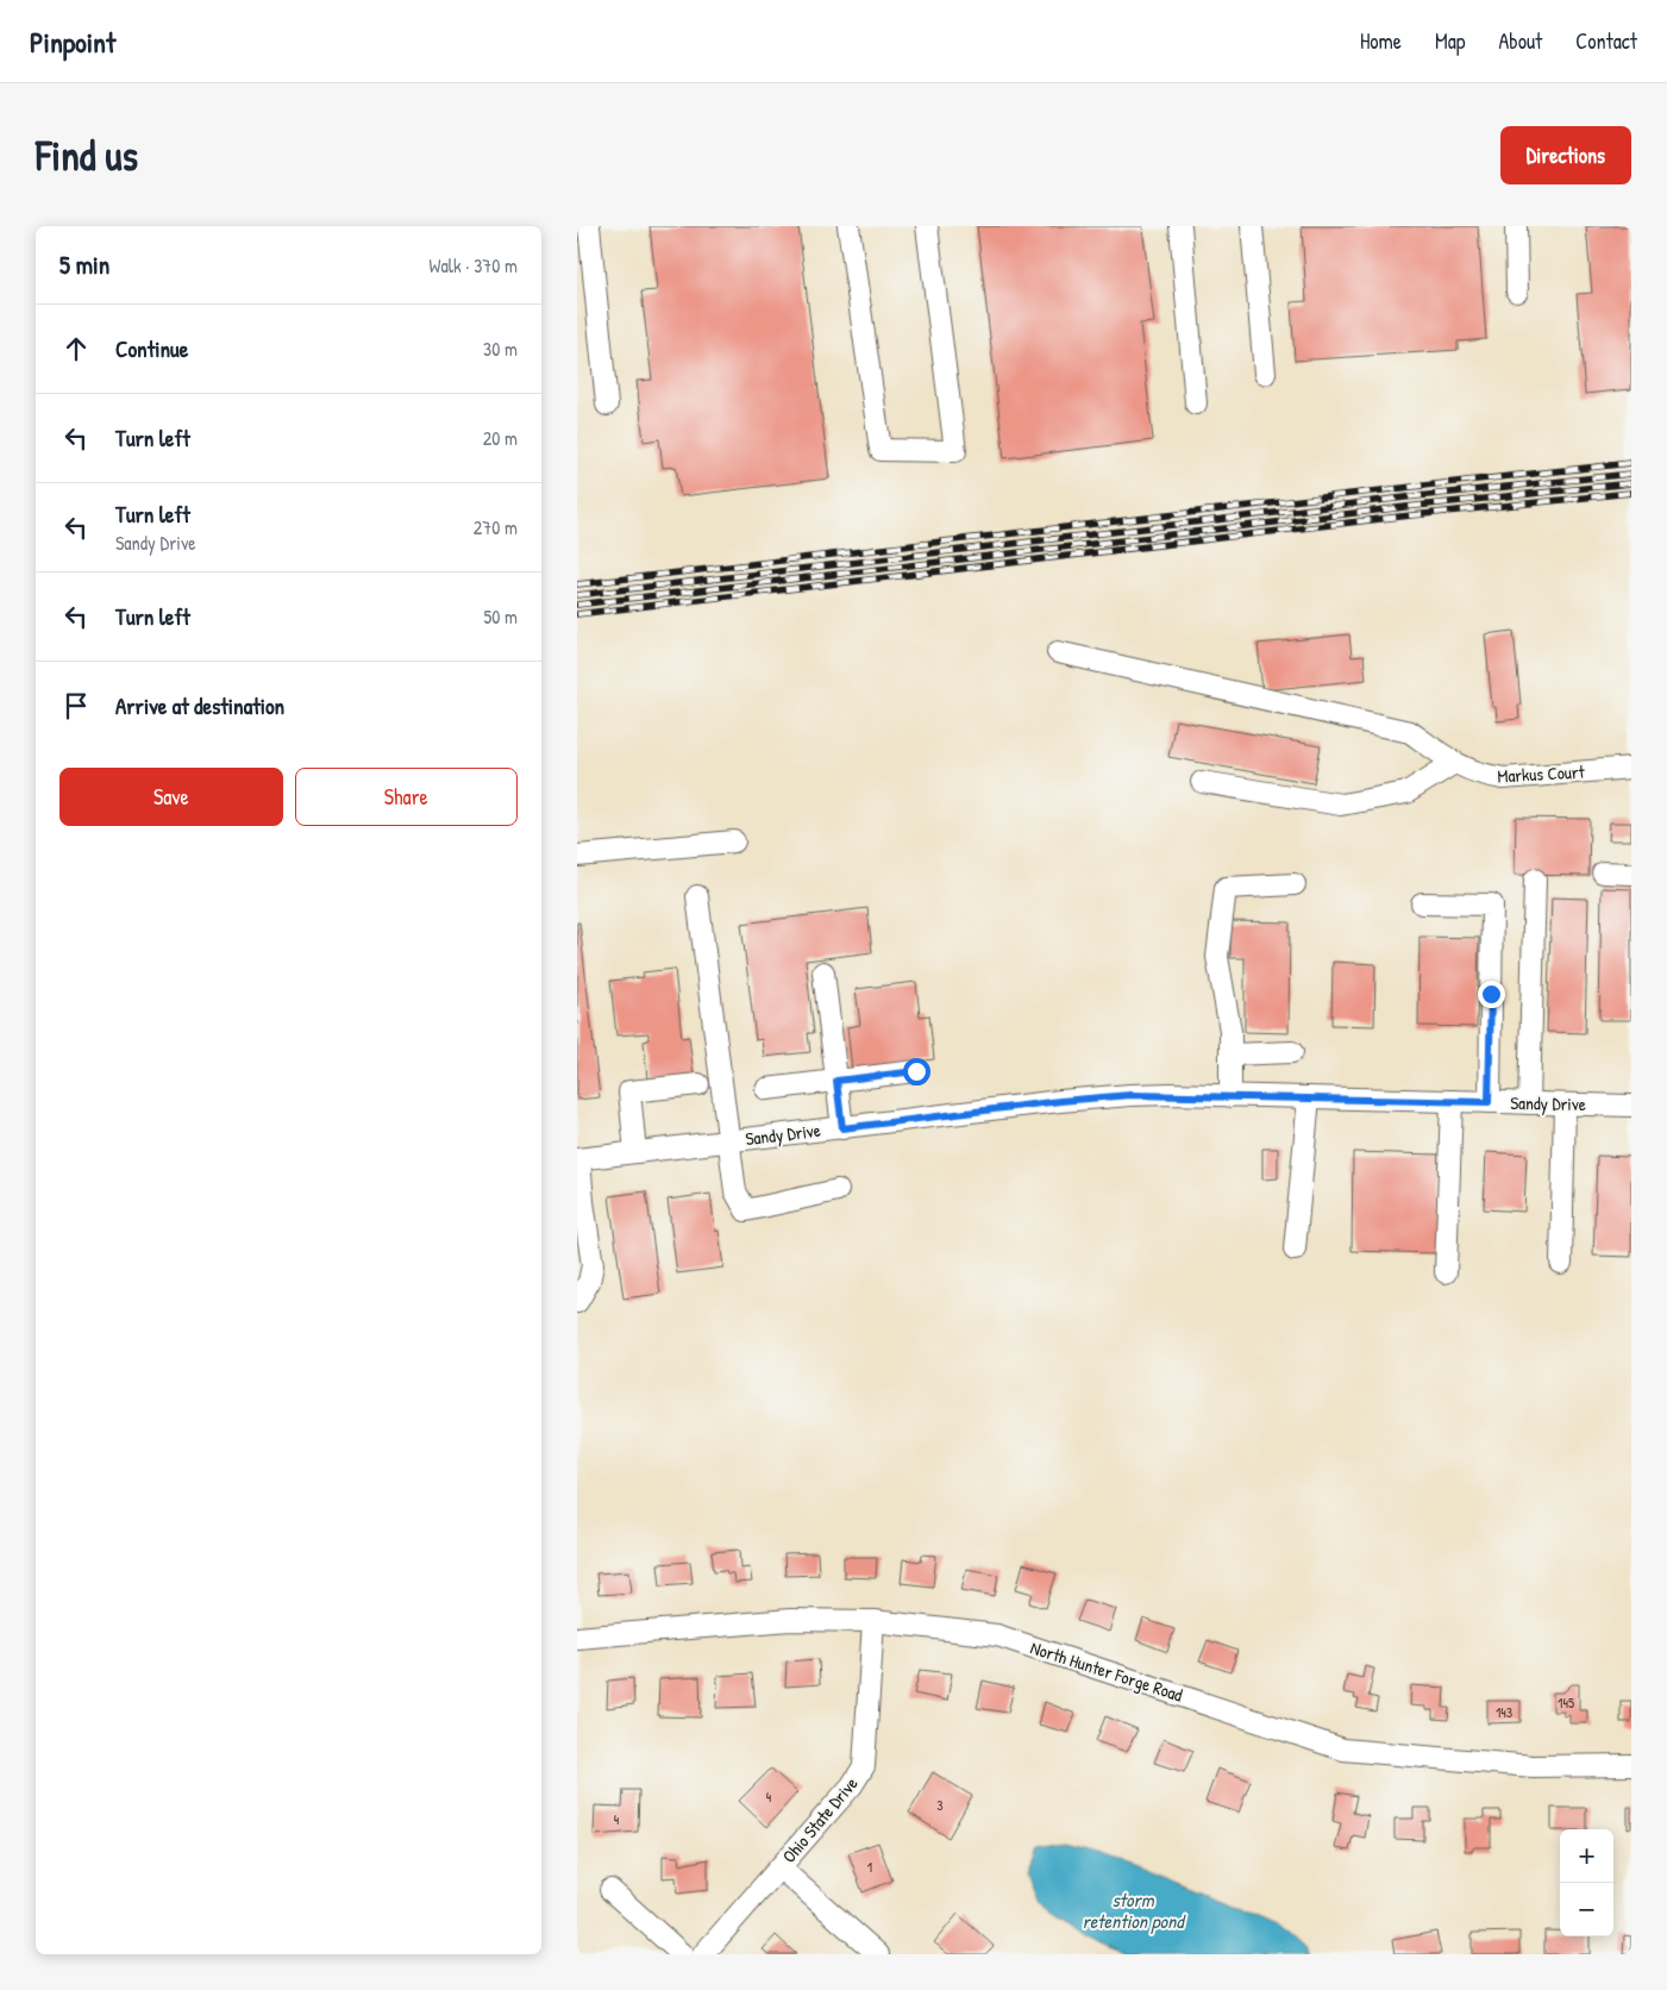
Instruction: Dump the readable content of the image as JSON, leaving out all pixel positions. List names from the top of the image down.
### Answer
{
  "streets": {
    "street": [
      "Markus Court",
      "Sandy Drive",
      "North Hunter Forge Road",
      "Ohio State Drive"
    ]
  },
  "crossings": [
    ["North Hunter Forge Road", "Ohio State Drive"]
  ],
  "water": ["storm retention pond"],
  "house_numbers": [
    "145",
    "143",
    "4",
    "3",
    "4",
    "1"
  ],
  "page": {
    "header": "Pinpoint",
    "nav": [
      "Home",
      "Map",
      "About",
      "Contact"
    ],
    "buttons": [
      "Directions",
      ["Save", "Share"]
    ],
    "title": "Find us",
    "heading": ["5 min", "Walk · 370 m"],
    "list": [
      ["Continue", "30 m"],
      ["Turn left", "20 m"],
      ["Turn left", "Sandy Drive", "270 m"],
      ["Turn left", "50 m"],
      "Arrive at destination"
    ],
    "map_buttons": ["+", "−"]
  }
}
